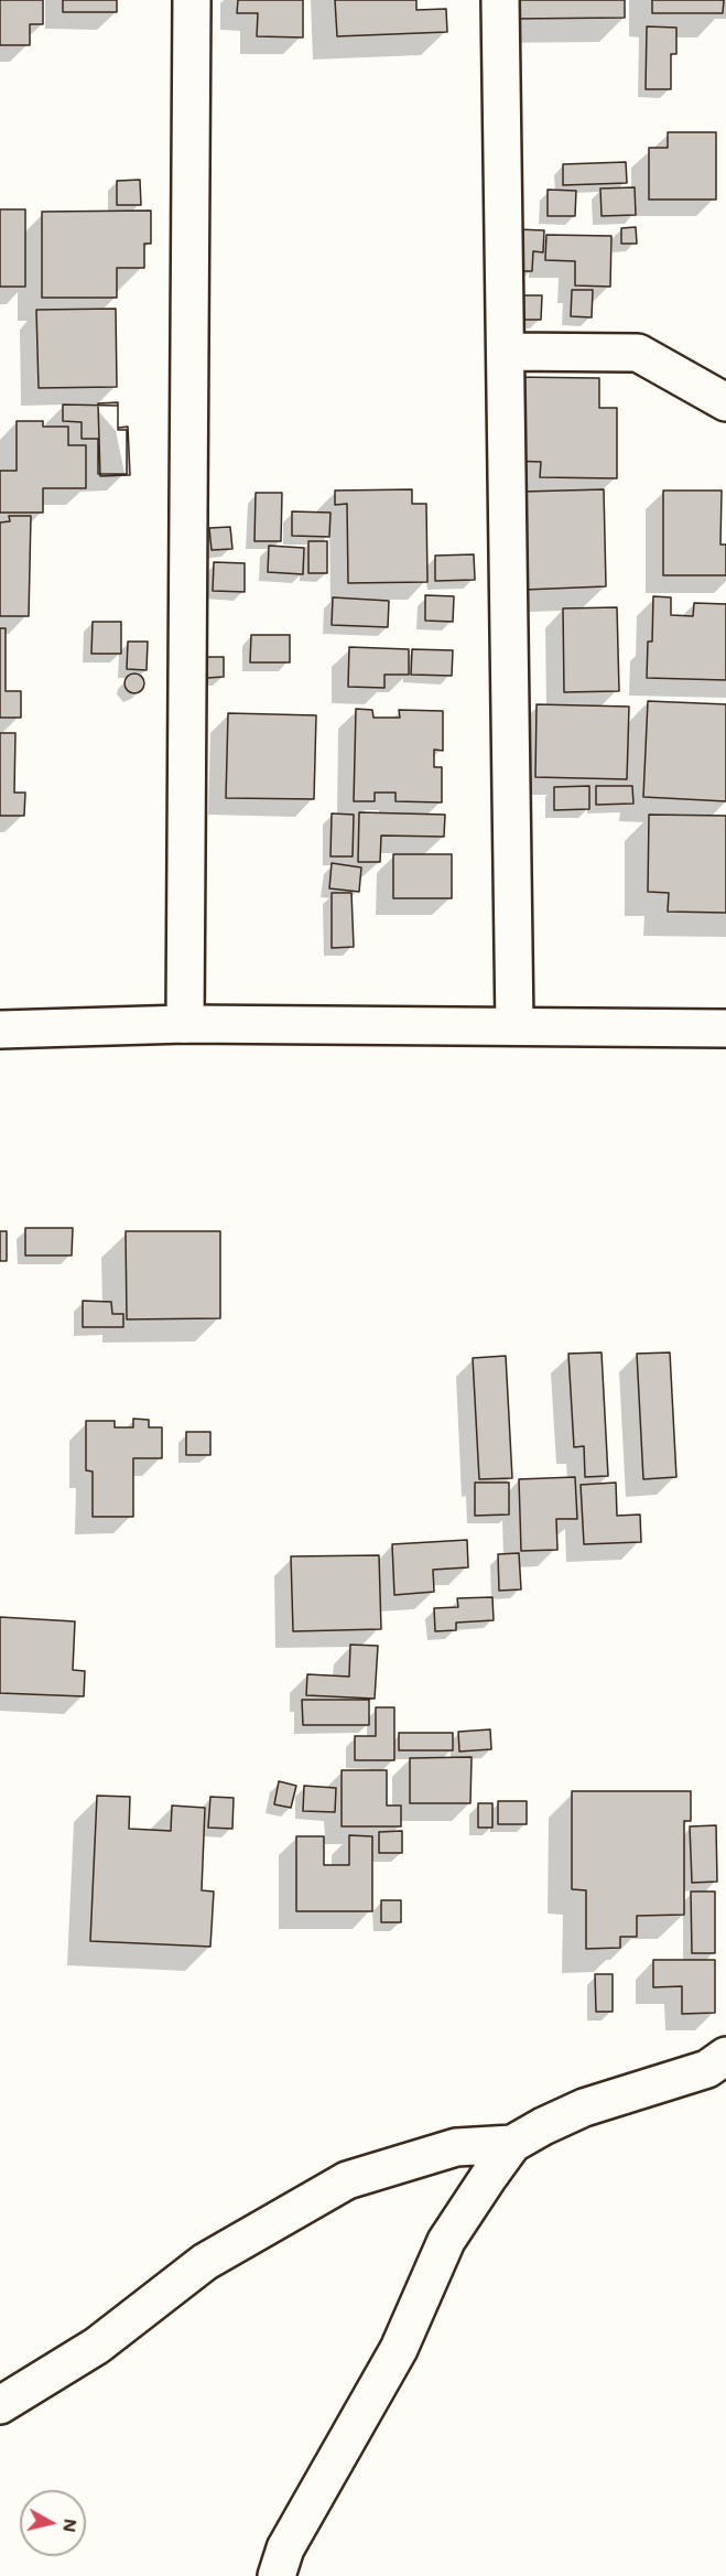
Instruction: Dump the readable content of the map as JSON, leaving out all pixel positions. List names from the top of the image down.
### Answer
{
  "north": "right"
}
